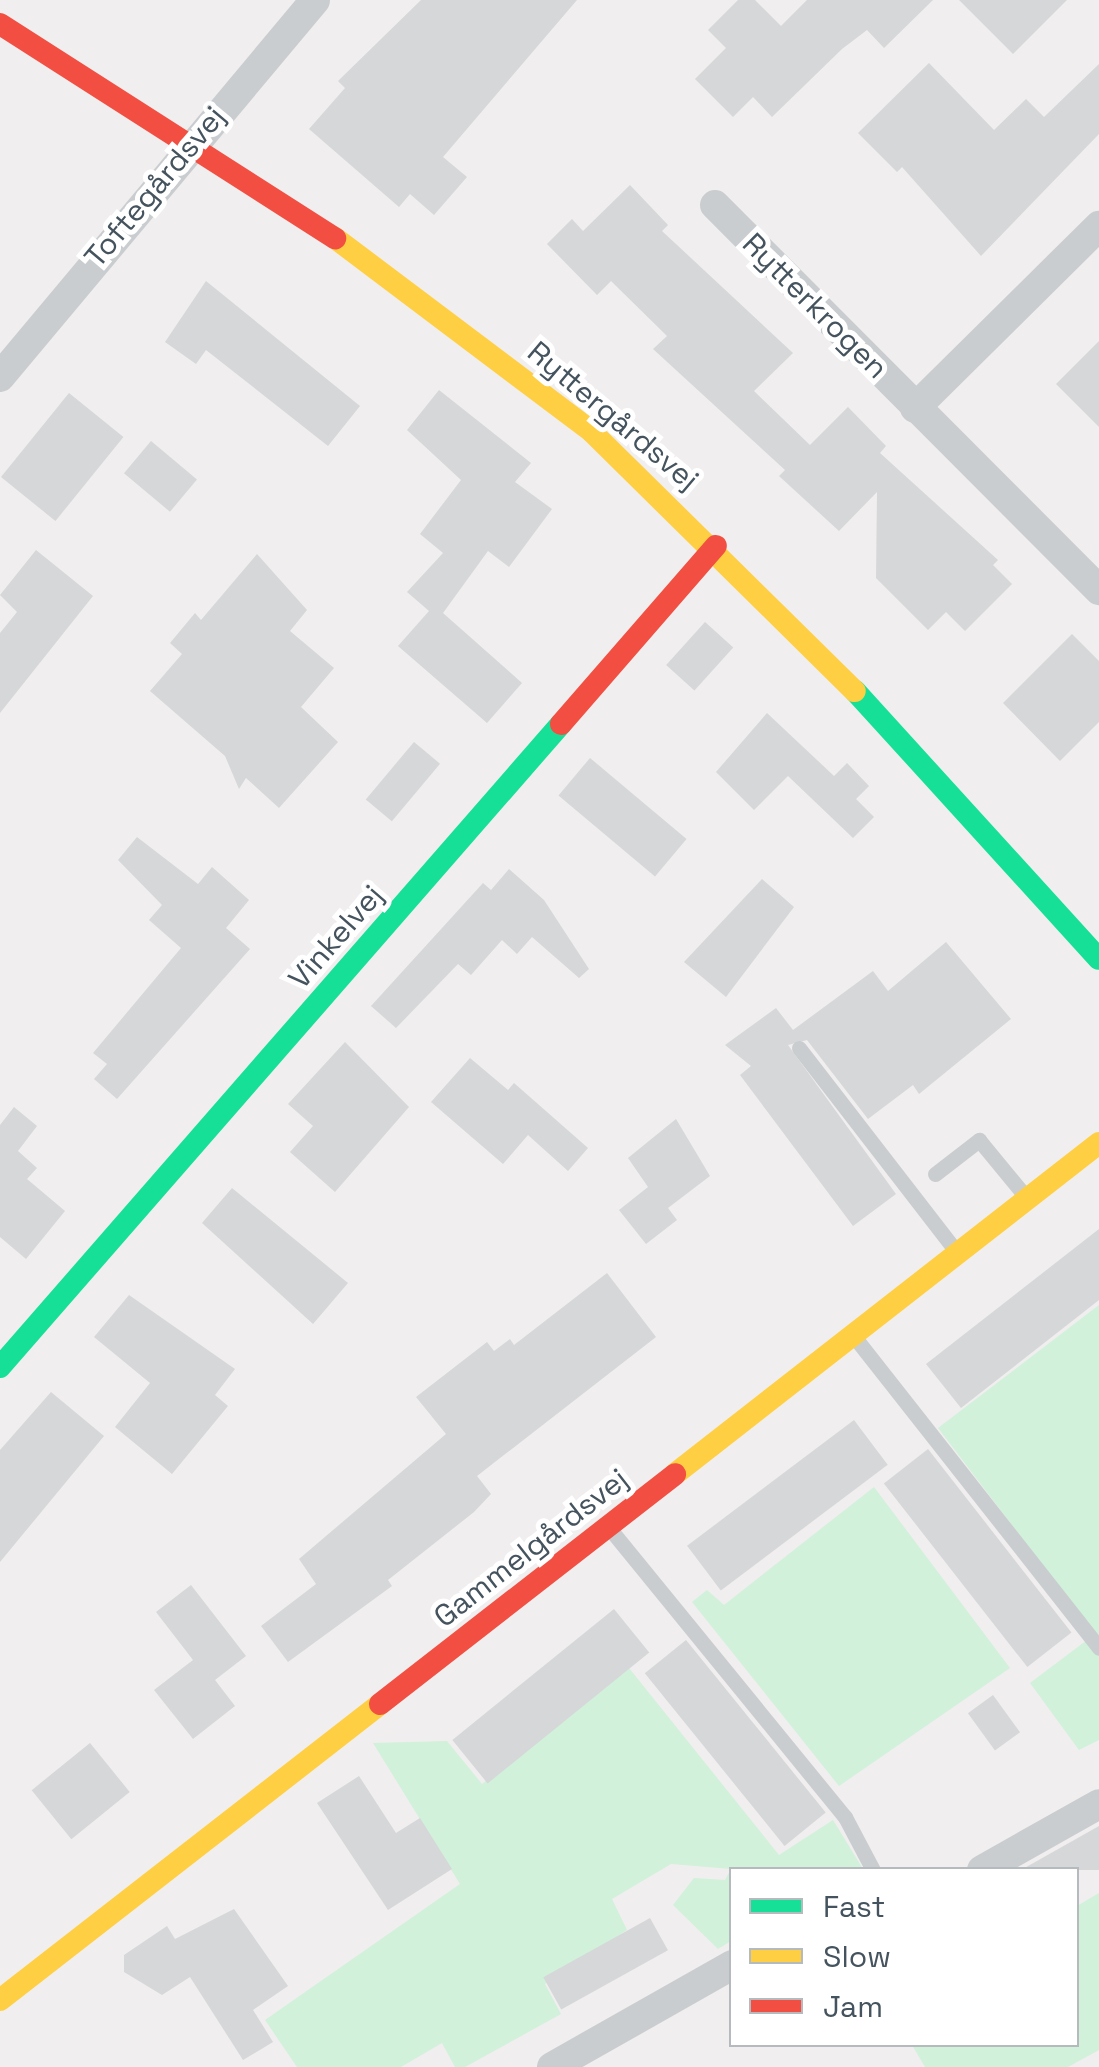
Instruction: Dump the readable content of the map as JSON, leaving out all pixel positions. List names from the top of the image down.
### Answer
{
  "streets": {
    "street": [
      "Toftegårdsvej",
      "Rytterkrogen",
      "Ryttergårdsvej",
      "Vinkelvej",
      "Gammelgårdsvej"
    ]
  },
  "crossings": [
    ["Toftegårdsvej", "Ryttergårdsvej"],
    ["Ryttergårdsvej", "Vinkelvej"]
  ],
  "legend": ["Fast", "Slow", "Jam"]
}
